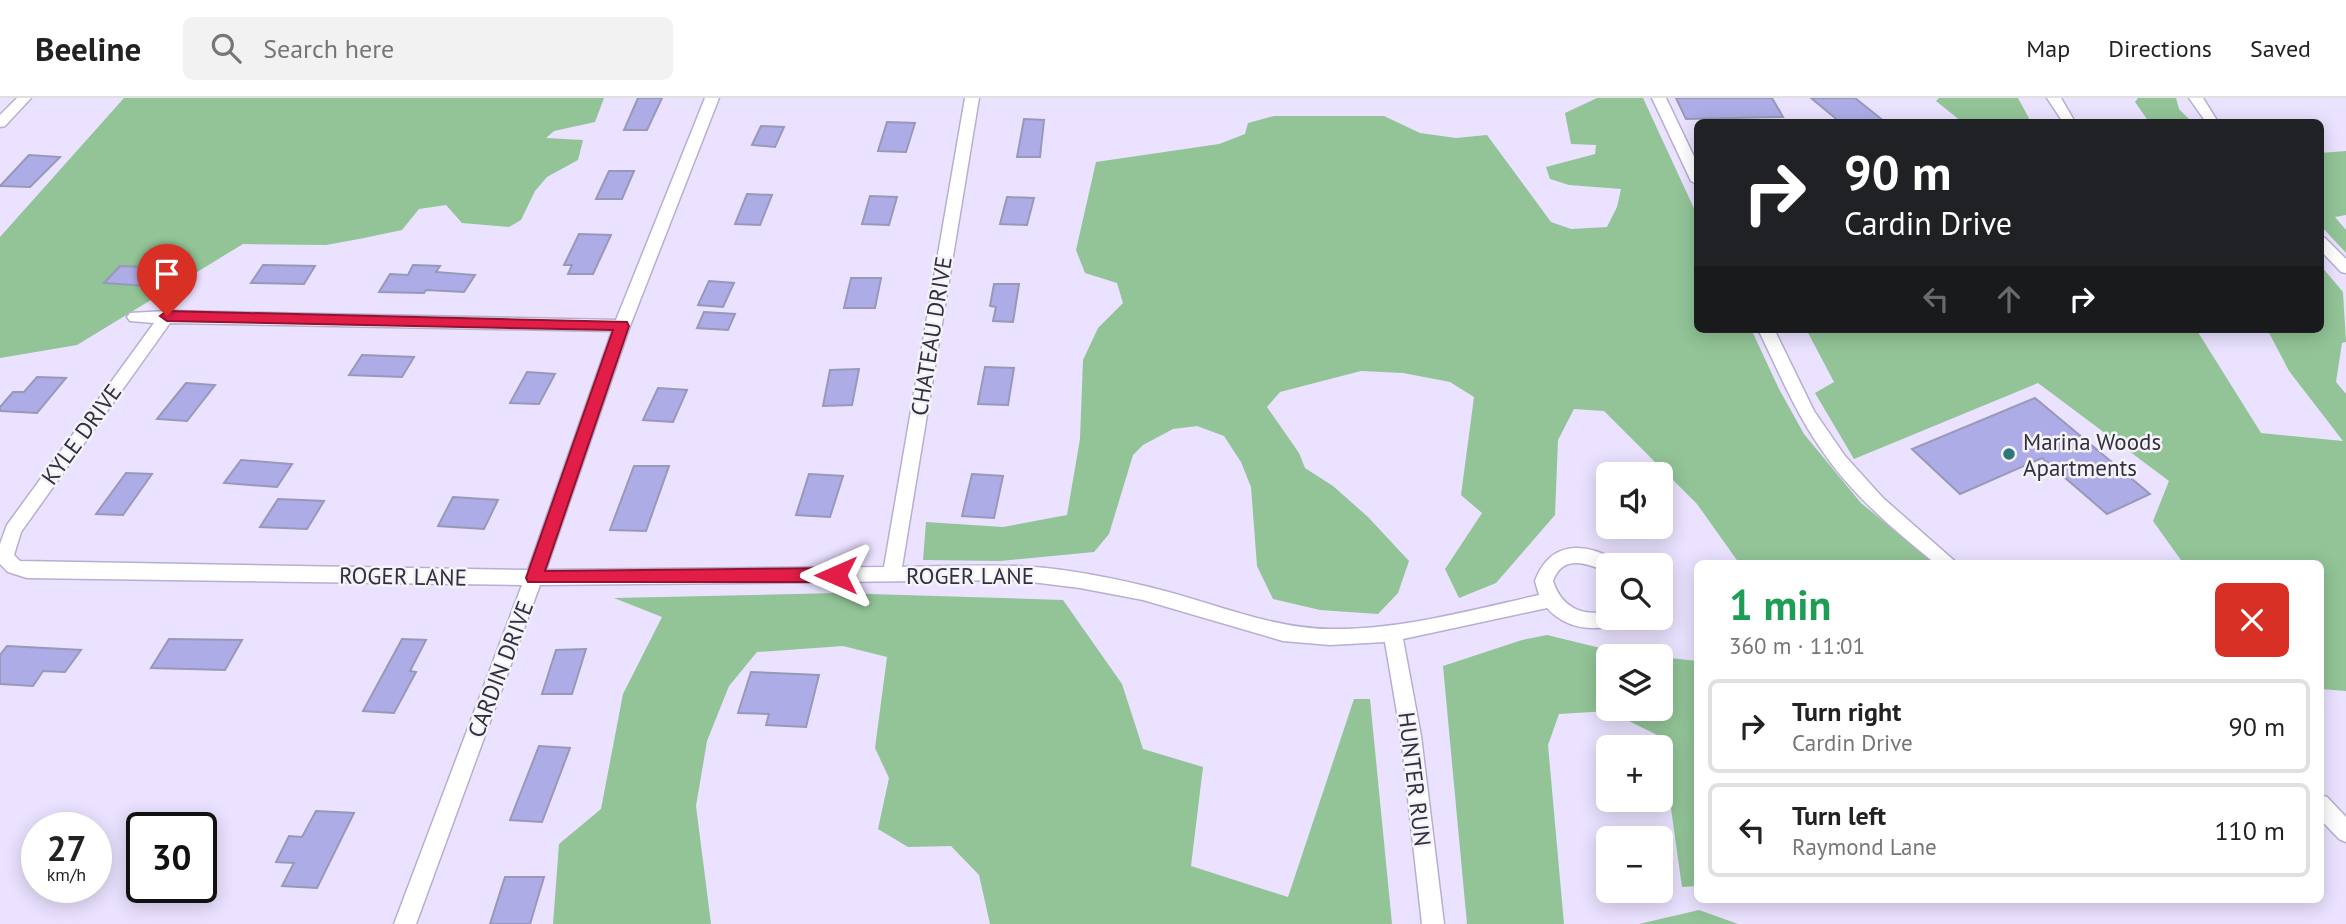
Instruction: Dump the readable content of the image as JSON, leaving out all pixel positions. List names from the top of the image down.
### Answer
{
  "streets": {
    "street": [
      "CHATEAU DRIVE",
      "KYLE DRIVE",
      "ROGER LANE",
      "CARDIN DRIVE",
      "HUNTER RUN"
    ]
  },
  "crossings": [
    ["CHATEAU DRIVE", "ROGER LANE"],
    ["KYLE DRIVE", "ROGER LANE"],
    ["ROGER LANE", "CARDIN DRIVE"],
    ["ROGER LANE", "HUNTER RUN"]
  ],
  "places": ["Marina Woods Apartments"],
  "page": {
    "header": "Beeline",
    "search": "Search here",
    "nav": ["Map", "Directions", "Saved"],
    "turn": ["90 m", "Cardin Drive"],
    "map_buttons": ["+", "−"],
    "heading": ["1 min", "360 m · 11:01"],
    "list": [
      {
        "name": "Turn right",
        "note": "Cardin Drive",
        "value": "90 m"
      },
      {
        "name": "Turn left",
        "note": "Raymond Lane",
        "value": "110 m"
      }
    ],
    "speed": "27 km/h",
    "limit": "30"
  }
}
